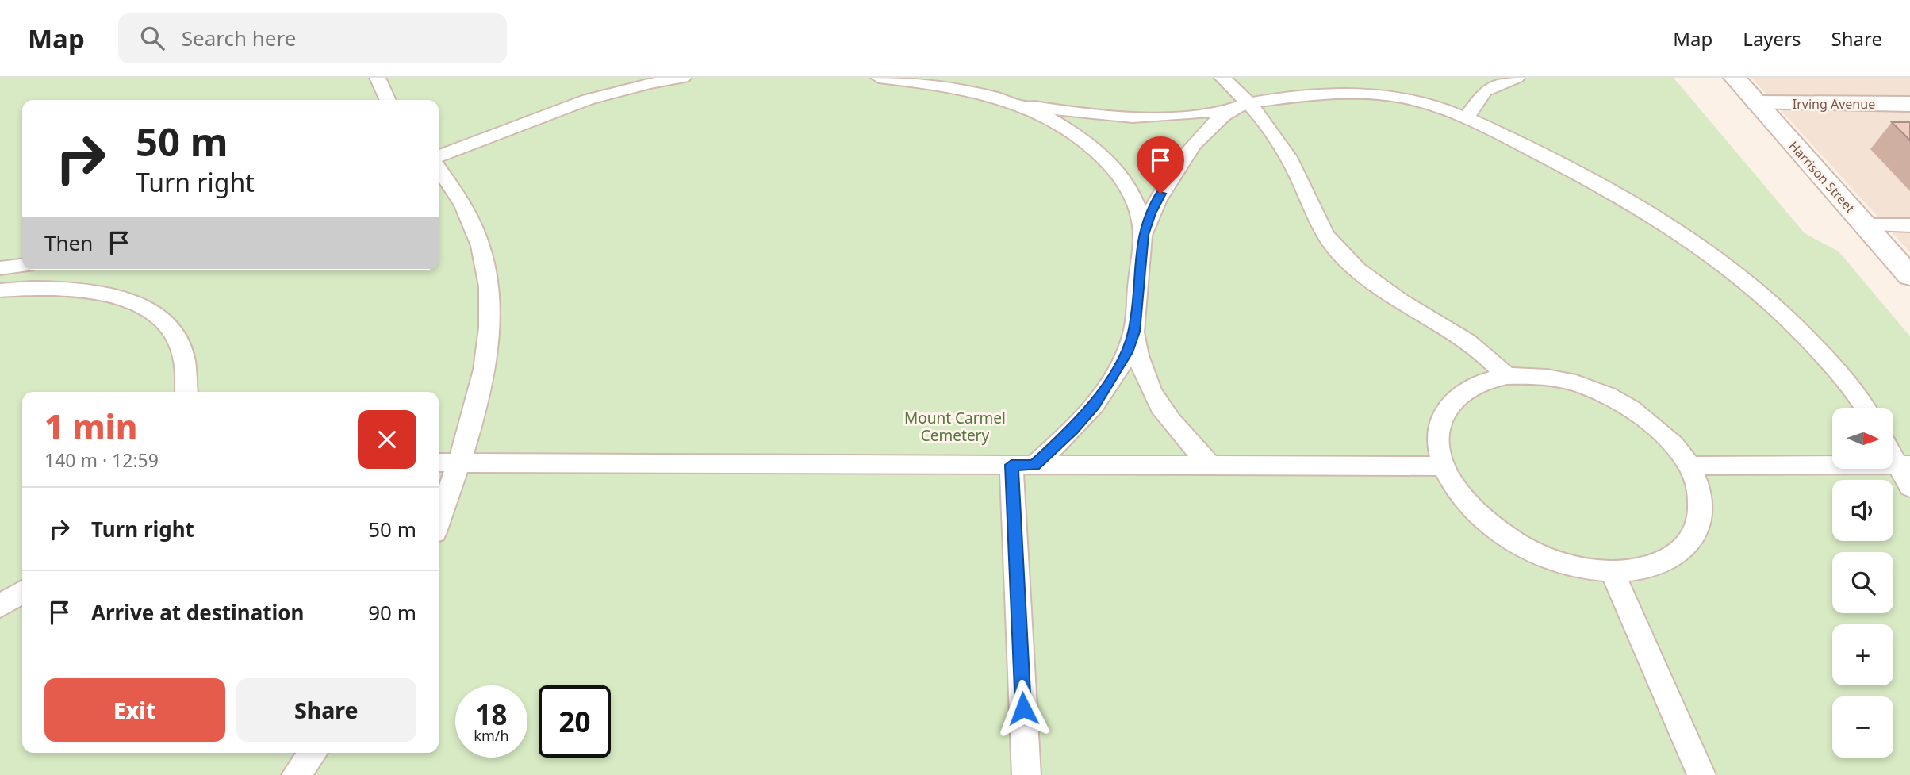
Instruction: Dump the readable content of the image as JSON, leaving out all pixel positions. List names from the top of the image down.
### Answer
{
  "streets": {
    "main road": ["Irving Avenue", "Harrison Street"]
  },
  "crossings": [
    ["Irving Avenue", "Harrison Street"]
  ],
  "parks": ["Mount Carmel Cemetery"],
  "north": "right",
  "page": {
    "header": "Map",
    "search": "Search here",
    "nav": ["Map", "Layers", "Share"],
    "turn": ["50 m", "Turn right"],
    "then": "Then",
    "heading": ["1 min", "140 m · 12:59"],
    "map_buttons": ["+", "−"],
    "list": [
      {
        "name": "Turn right",
        "value": "50 m"
      },
      {
        "name": "Arrive at destination",
        "value": "90 m"
      }
    ],
    "buttons": ["Exit", "Share"],
    "speed": "18 km/h",
    "limit": "20"
  }
}
